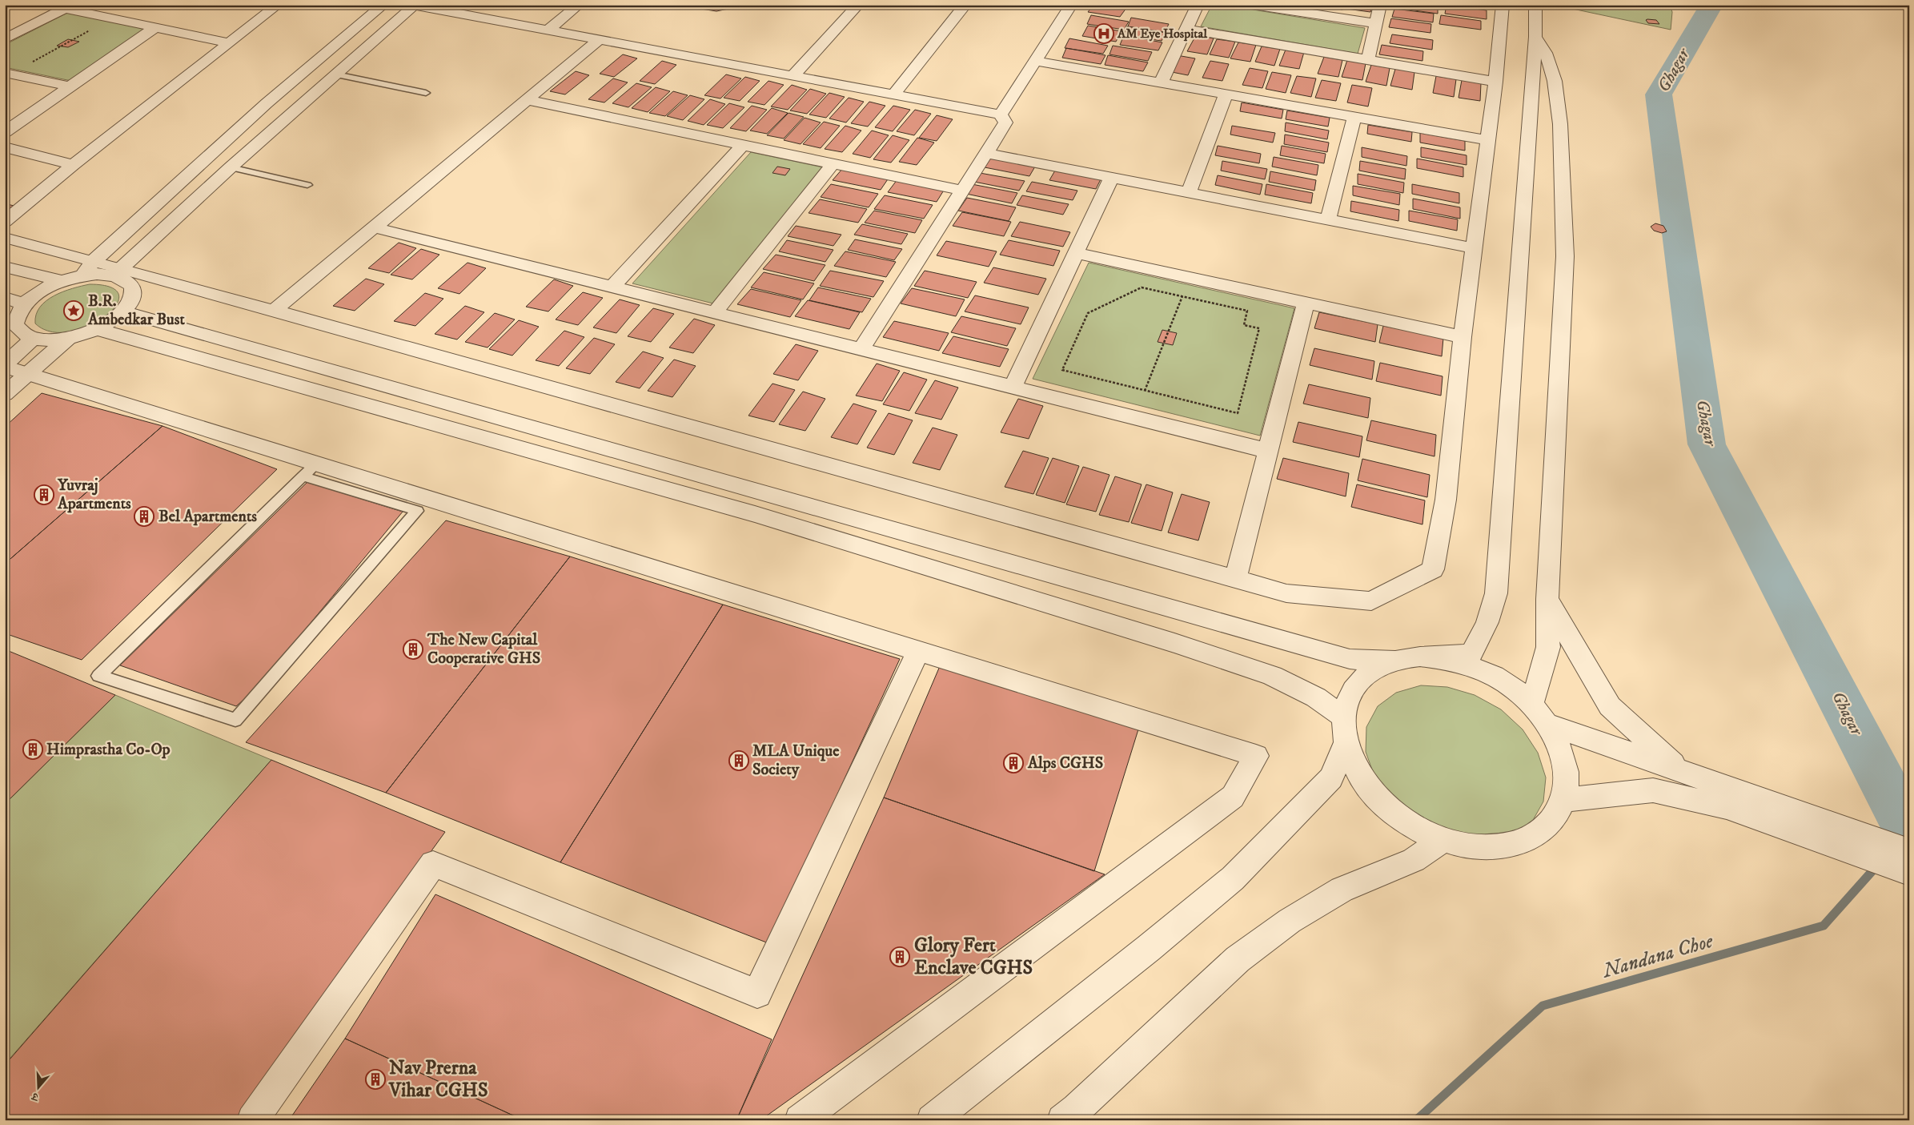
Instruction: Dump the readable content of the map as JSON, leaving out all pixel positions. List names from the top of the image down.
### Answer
{
  "water": ["Ghagar", "Nandana Choe"],
  "places": {
    "hospital": ["AM Eye Hospital"],
    "place": ["B.R. Ambedkar Bust"],
    "building": [
      "Yuvraj Apartments",
      "Bel Apartments",
      "The New Capital Cooperative GHS",
      "Himprastha Co-Op",
      "MLA Unique Society",
      "Alps CGHS",
      "Glory Fert Enclave CGHS",
      "Nav Prerna Vihar CGHS"
    ]
  },
  "north": "bottom"
}
